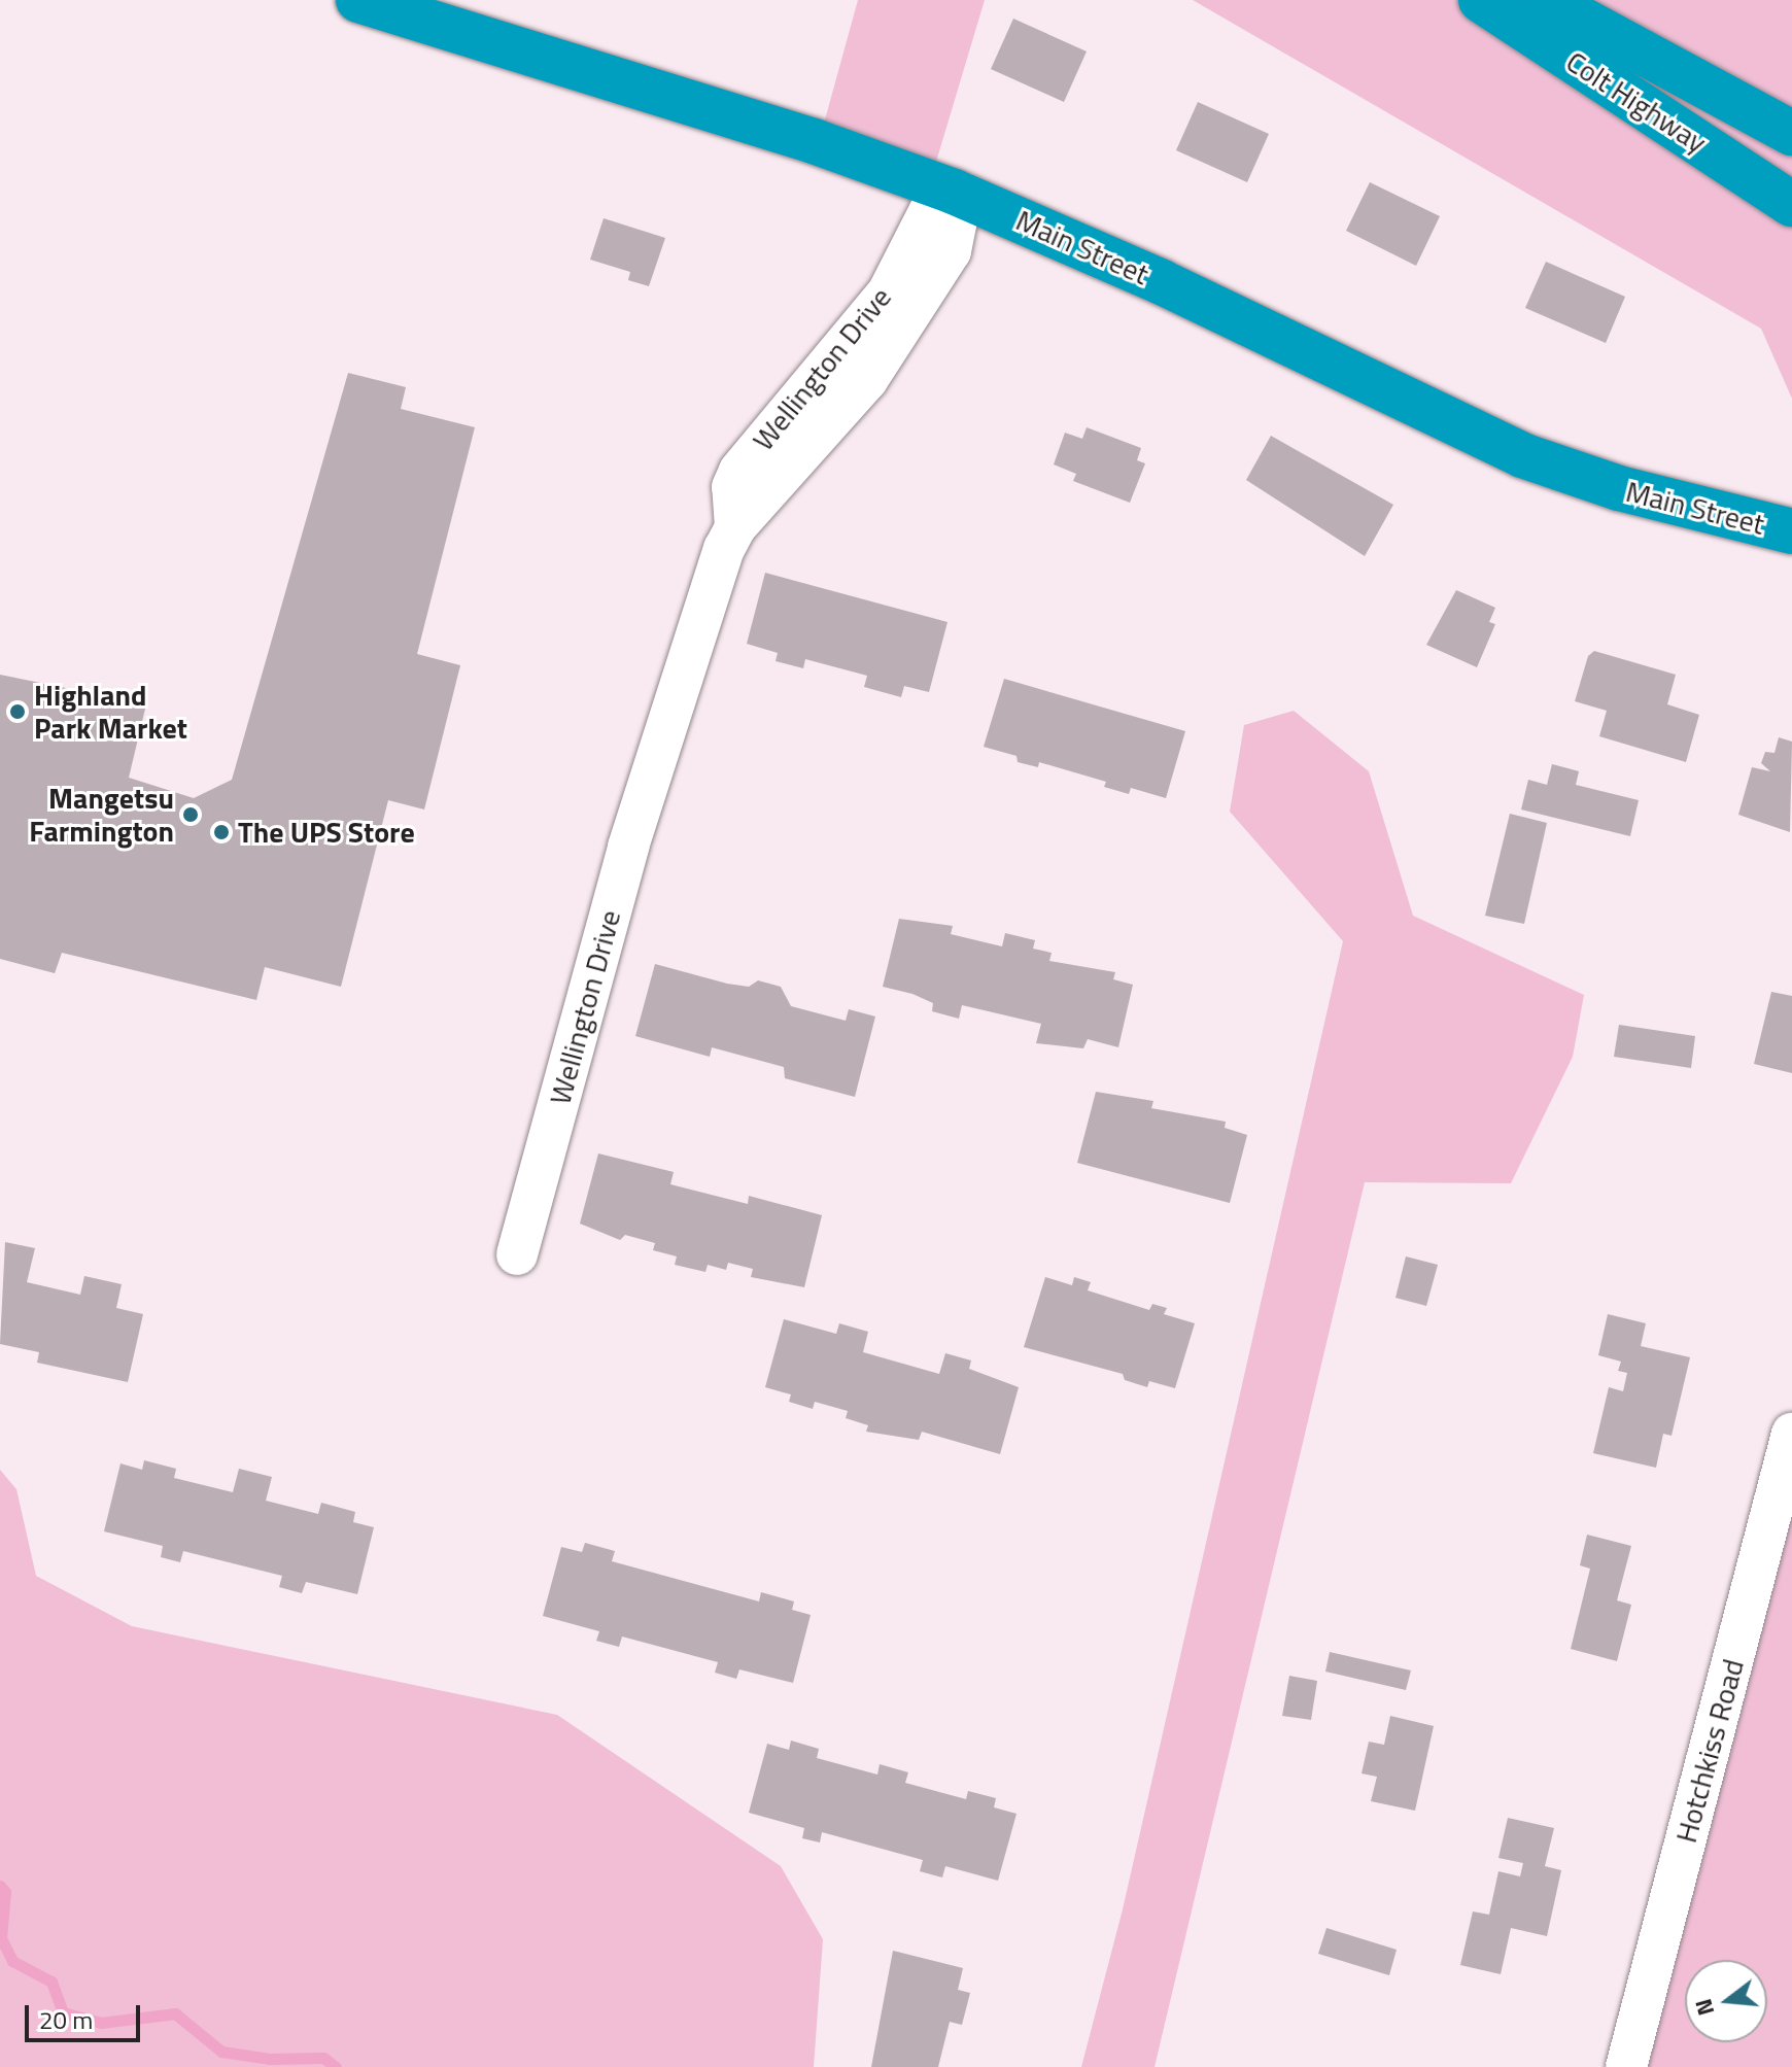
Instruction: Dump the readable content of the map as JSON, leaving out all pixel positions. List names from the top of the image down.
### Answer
{
  "streets": {
    "highway": ["Colt Highway", "Main Street"],
    "street": ["Wellington Drive", "Hotchkiss Road"]
  },
  "crossings": [
    ["Main Street", "Wellington Drive"]
  ],
  "places": ["Highland Park Market", "Mangetsu Farmington", "The UPS Store"],
  "scale_bar": "20 m",
  "north": "left"
}
